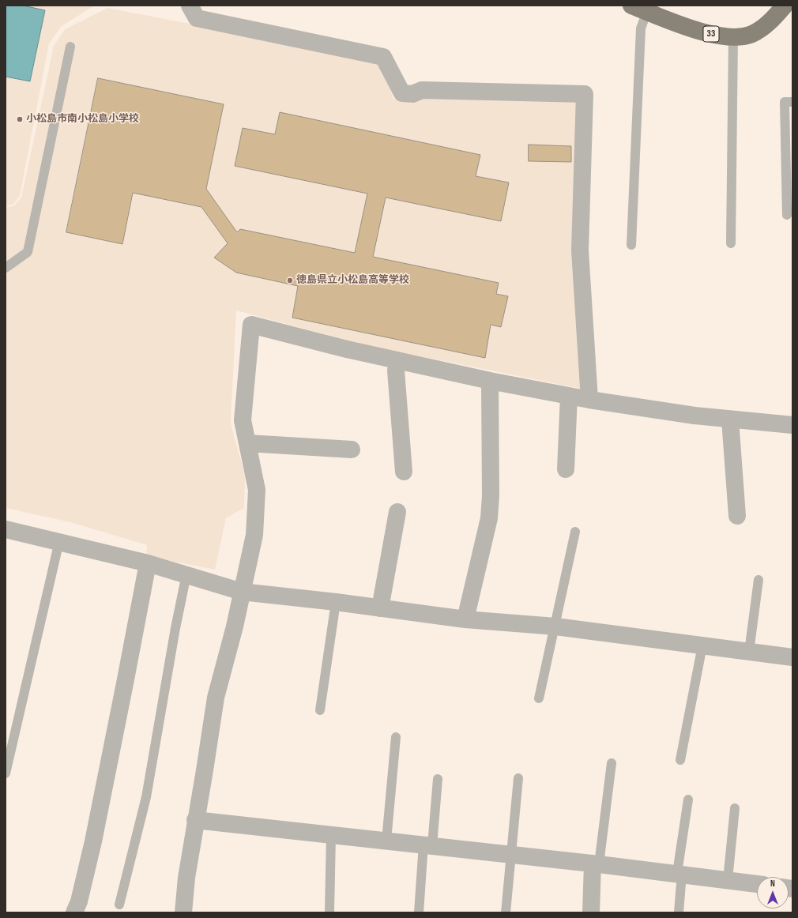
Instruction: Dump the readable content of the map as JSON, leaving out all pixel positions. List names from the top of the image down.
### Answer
{
  "streets": {
    "main road": ["33"]
  },
  "places": ["小松島市南小松島小学校", "徳島県立小松島高等学校"],
  "north": "top"
}
